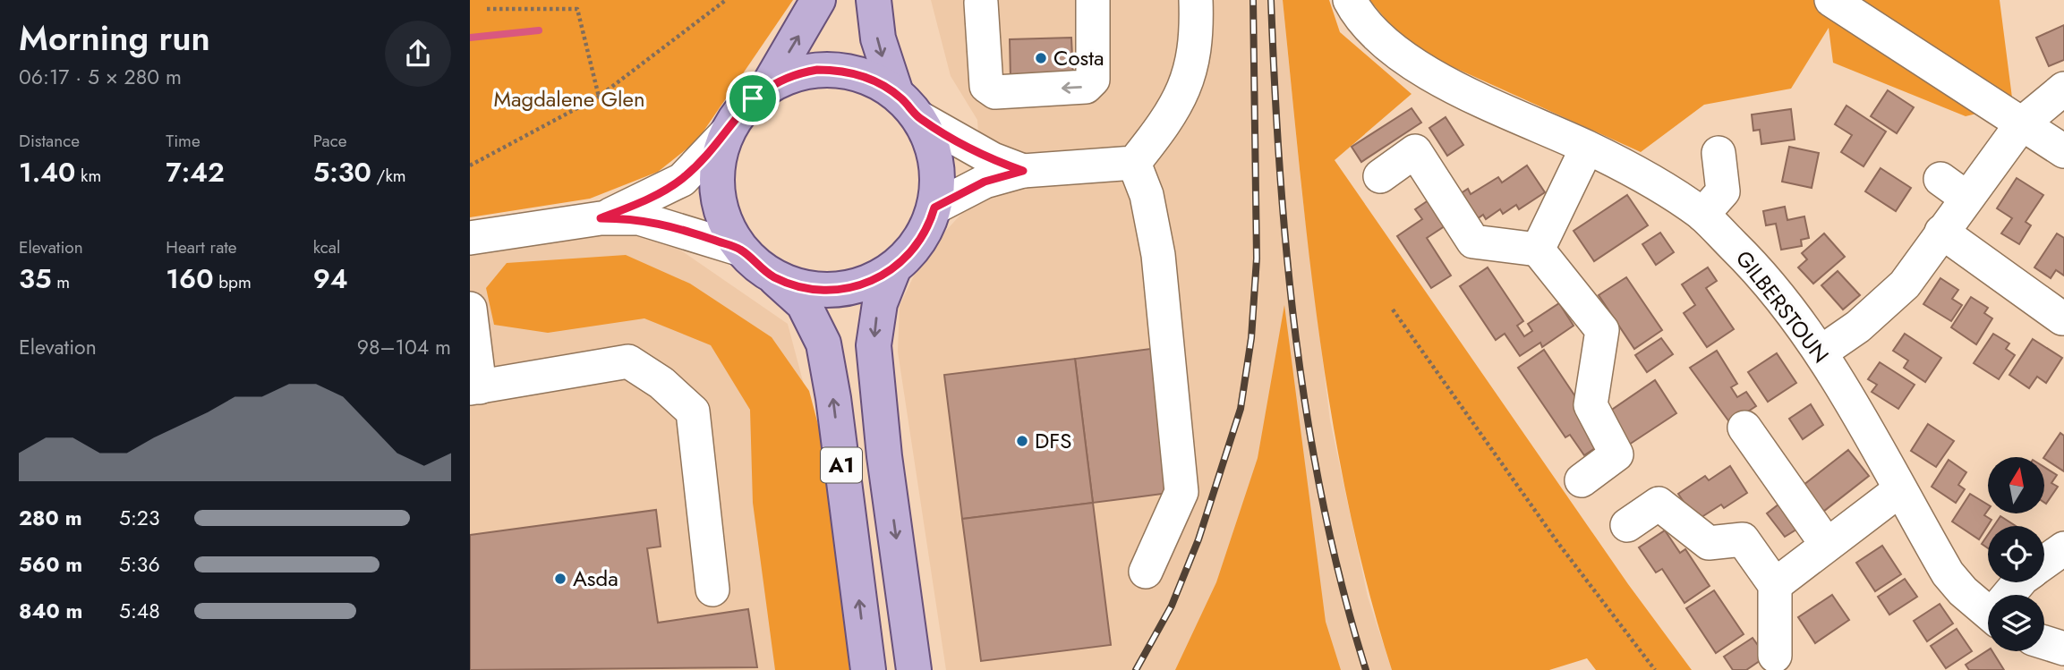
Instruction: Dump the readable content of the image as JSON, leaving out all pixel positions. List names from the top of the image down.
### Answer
{
  "streets": {
    "main road": ["A1"],
    "street": ["GILBERSTOUN"]
  },
  "parks": ["Magdalene Glen"],
  "places": ["Costa", "DFS", "Asda"],
  "north": "top",
  "page": {
    "heading": ["Morning run", "06:17 · 5 × 280 m"],
    "stats": [
      ["Distance", "1.40 km"],
      ["Time", "7:42"],
      ["Pace", "5:30 /km"],
      ["Elevation", "35 m"],
      ["Heart rate", "160 bpm"],
      ["kcal", "94"]
    ],
    "chart": ["Elevation", "98–104 m"],
    "list": [
      {
        "name": "280 m",
        "note": "5:23"
      },
      {
        "name": "560 m",
        "note": "5:36"
      },
      {
        "name": "840 m",
        "note": "5:48"
      }
    ]
  }
}
